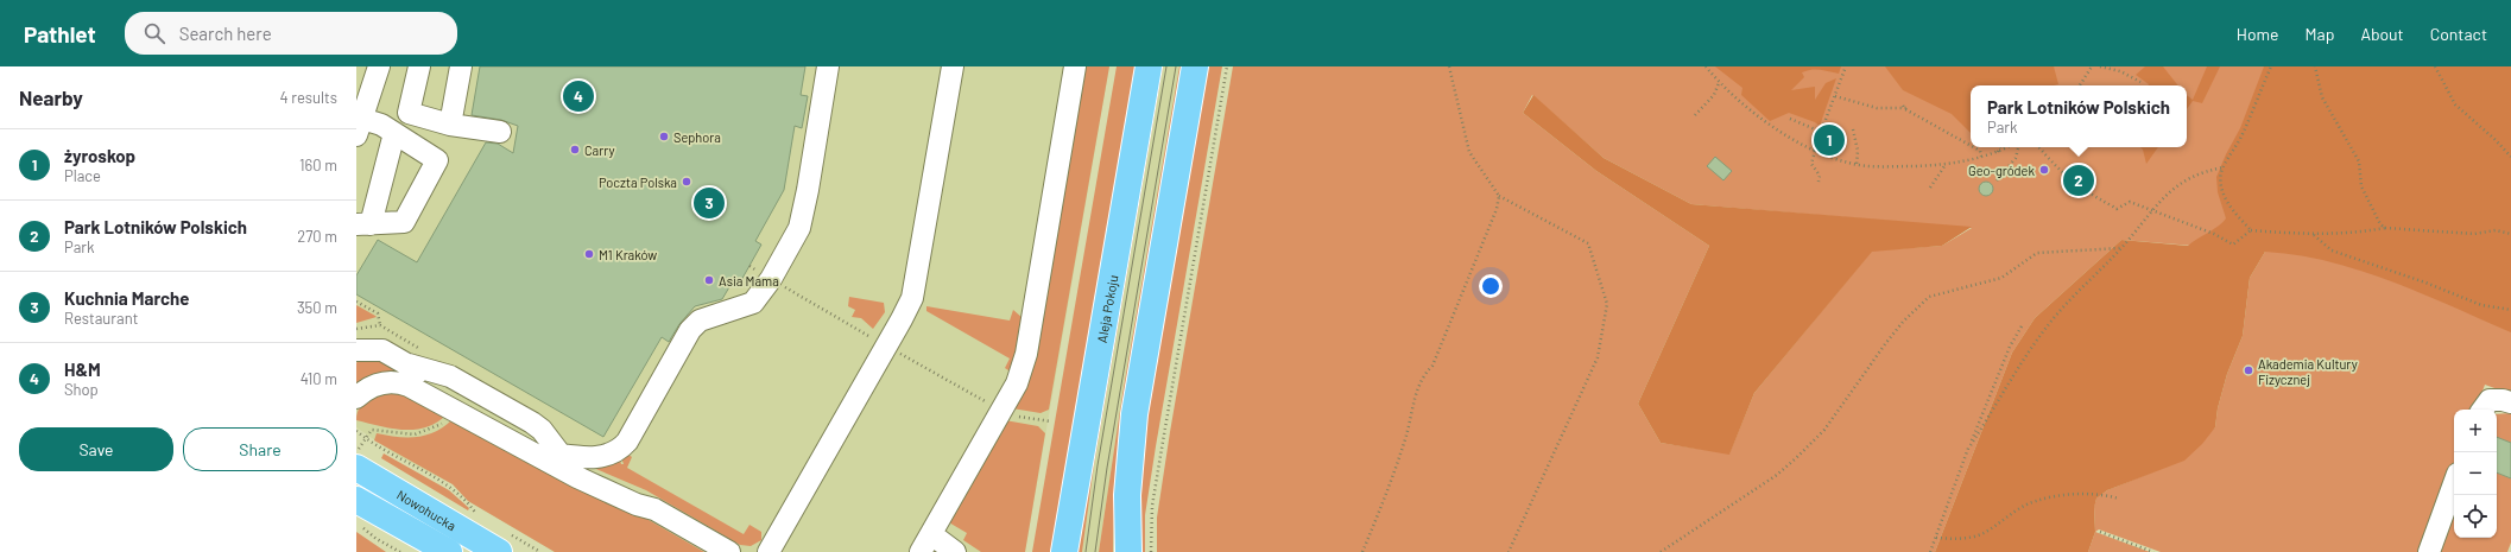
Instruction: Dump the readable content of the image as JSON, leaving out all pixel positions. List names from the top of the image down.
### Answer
{
  "streets": {
    "main road": ["Aleja Pokoju", "Nowohucka"]
  },
  "places": [
    "Sephora",
    "Carry",
    "Geo-gródek",
    "Poczta Polska",
    "M1 Kraków",
    "Asia Mama",
    "Akademia Kultury Fizycznej"
  ],
  "page": {
    "header": "Pathlet",
    "search": "Search here",
    "nav": [
      "Home",
      "Map",
      "About",
      "Contact"
    ],
    "heading": ["Nearby", "4 results"],
    "pins": [
      "4",
      "1",
      "2",
      "3"
    ],
    "popup": ["Park Lotników Polskich", "Park"],
    "list": [
      {
        "mark": "1",
        "name": "żyroskop",
        "note": "Place",
        "value": "160 m"
      },
      {
        "mark": "2",
        "name": "Park Lotników Polskich",
        "note": "Park",
        "value": "270 m"
      },
      {
        "mark": "3",
        "name": "Kuchnia Marche",
        "note": "Restaurant",
        "value": "350 m"
      },
      {
        "mark": "4",
        "name": "H&M",
        "note": "Shop",
        "value": "410 m"
      }
    ],
    "map_buttons": ["+", "−"],
    "buttons": ["Save", "Share"]
  }
}
